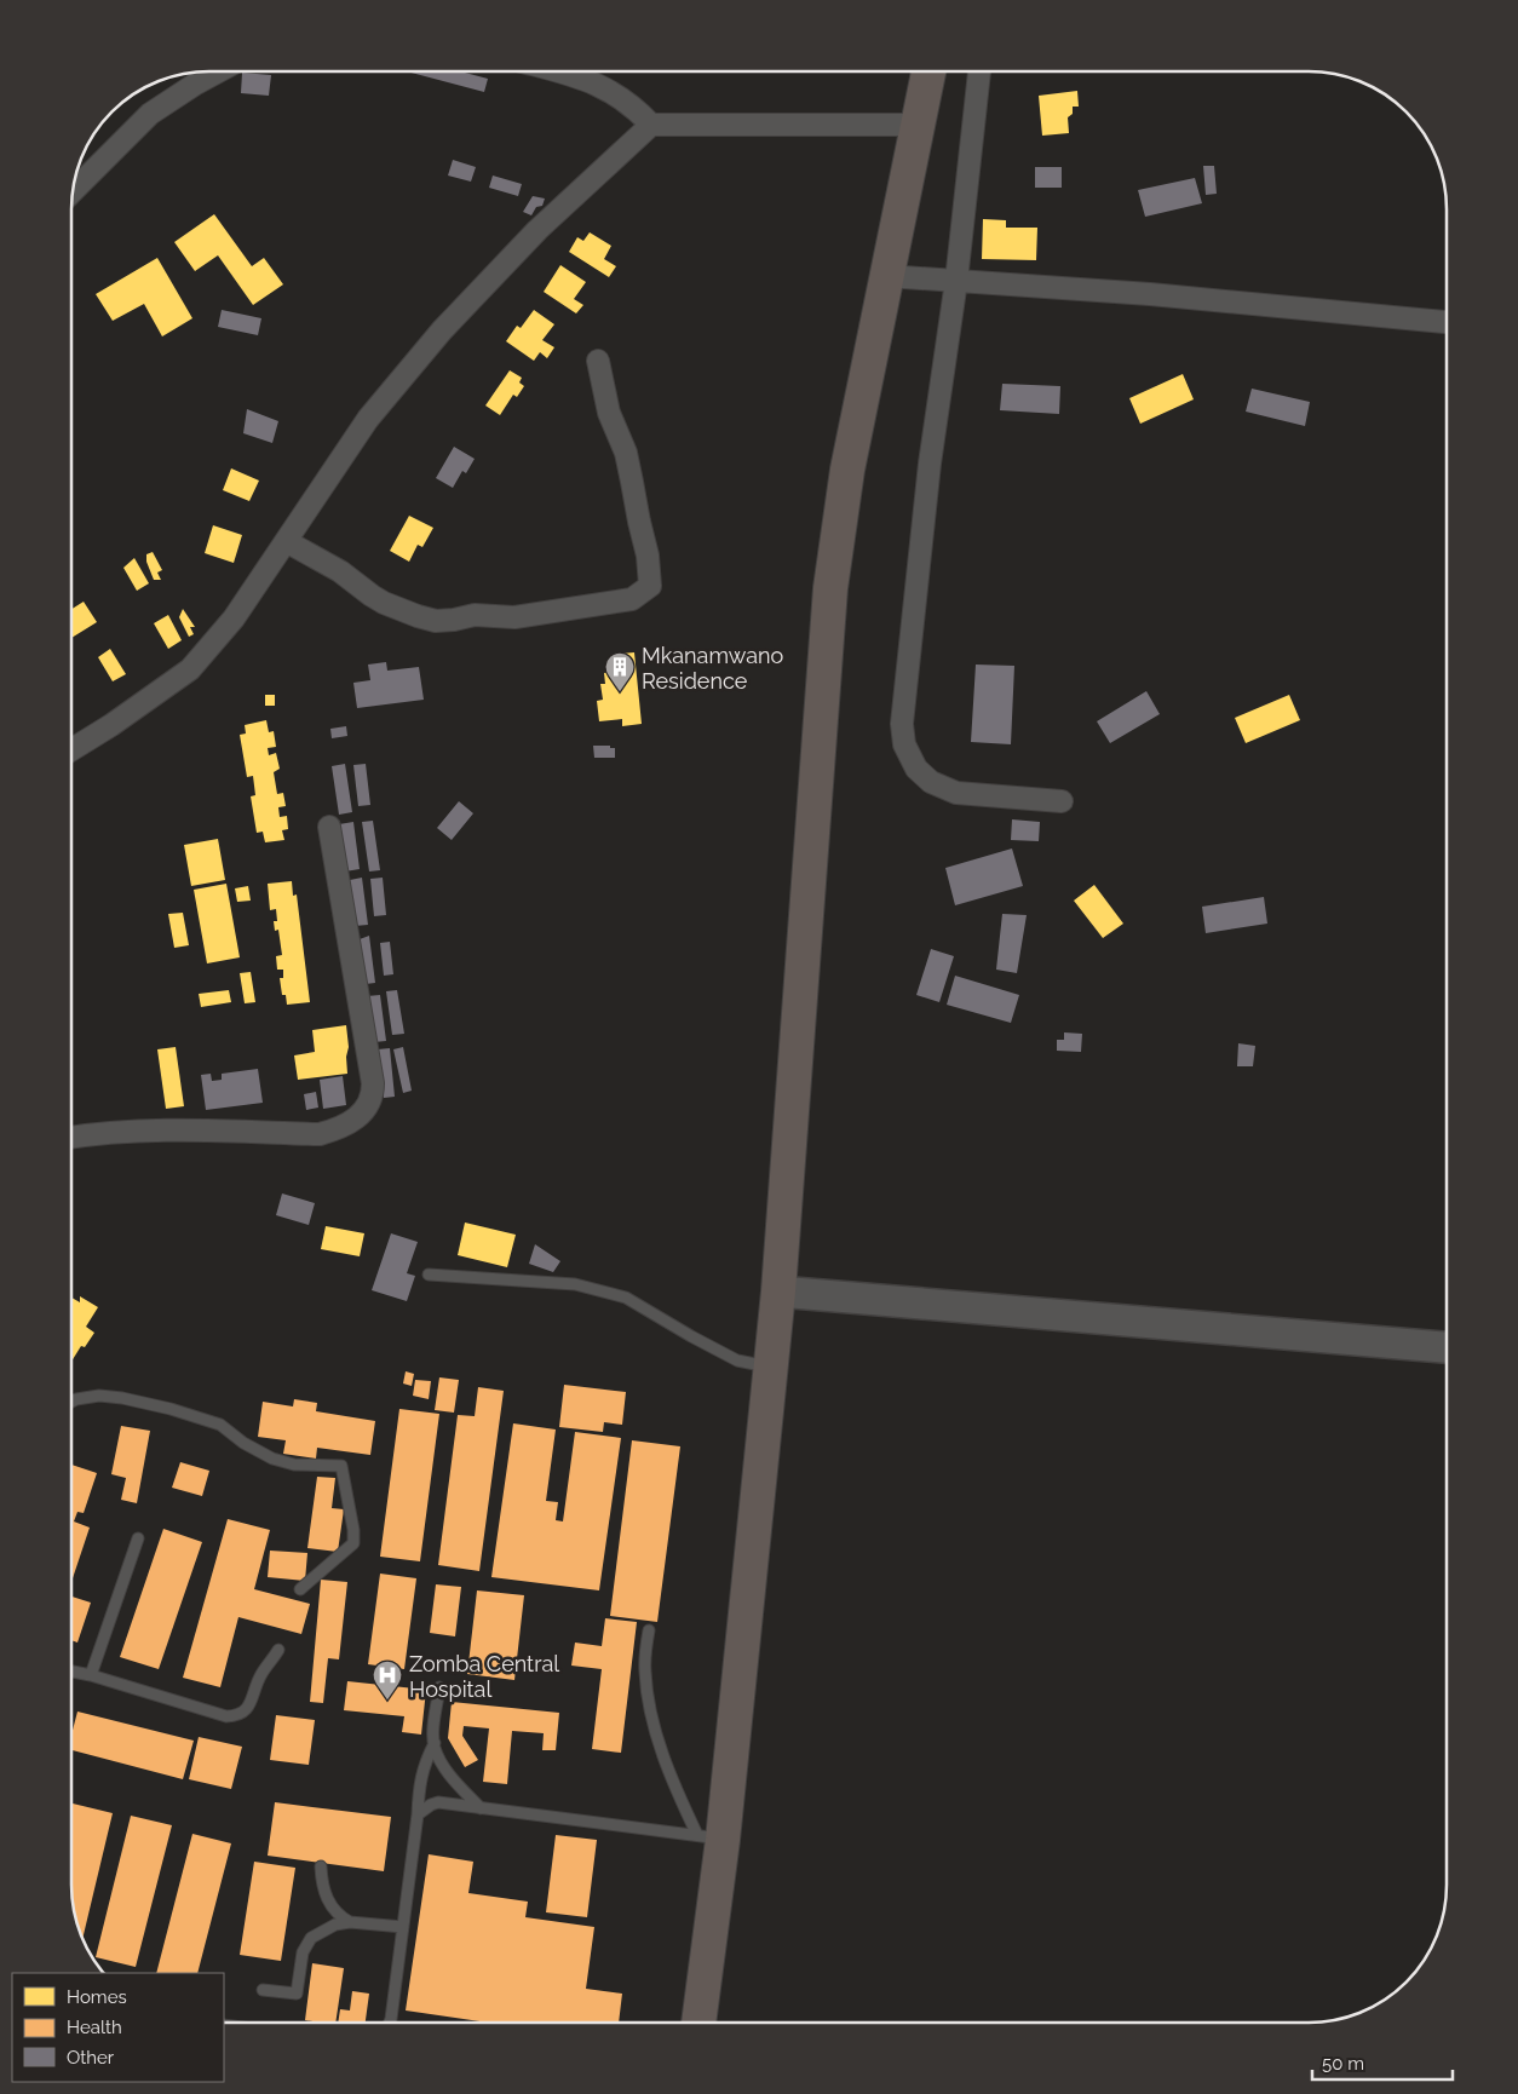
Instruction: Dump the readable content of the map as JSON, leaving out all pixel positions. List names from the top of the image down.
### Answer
{
  "places": {
    "building": ["Mkanamwano Residence"],
    "hospital": ["Zomba Central Hospital"]
  },
  "legend": ["Homes", "Health", "Other"],
  "scale_bar": "50 m"
}
